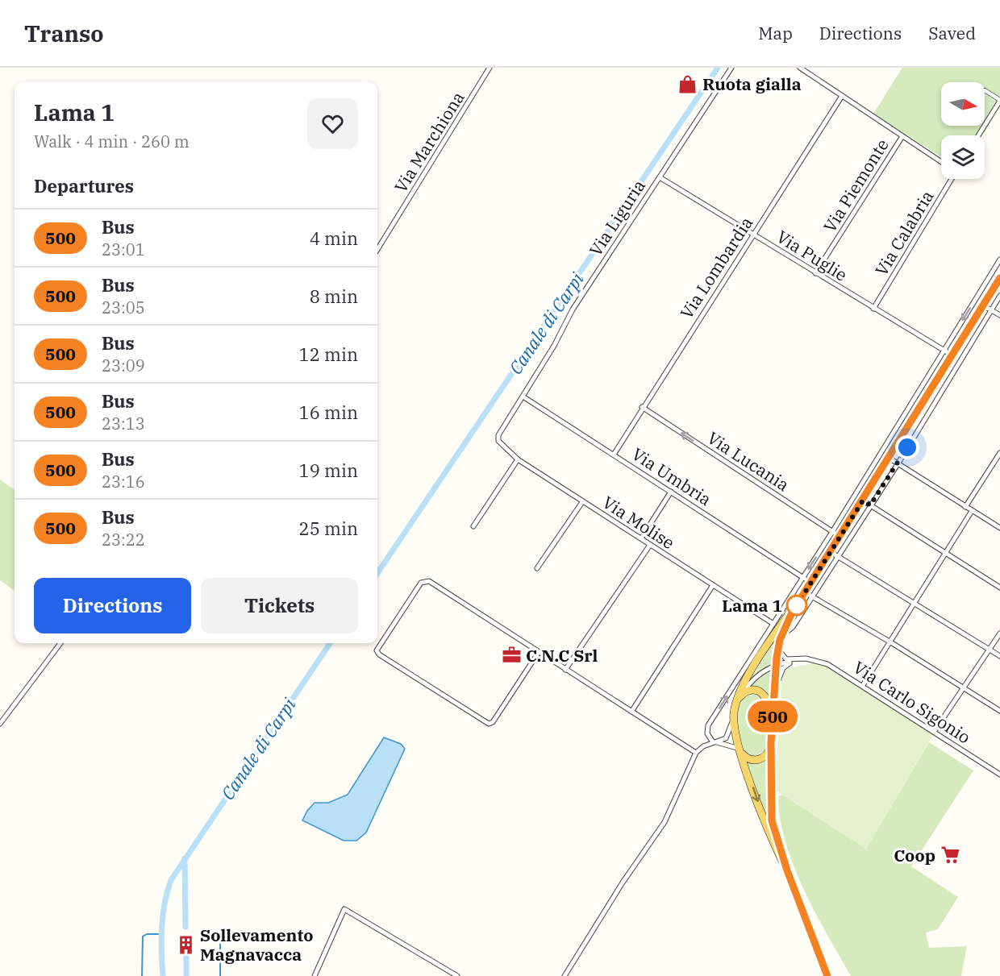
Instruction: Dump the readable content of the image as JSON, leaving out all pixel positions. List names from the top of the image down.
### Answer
{
  "streets": {
    "street": [
      "Via Marchiona",
      "Via Piemonte",
      "Via Liguria",
      "Via Calabria",
      "Via Puglie",
      "Via Lombardia",
      "Via Lucania",
      "Via Umbria",
      "Via Molise",
      "Via Carlo Sigonio"
    ]
  },
  "crossings": [
    ["Via Piemonte", "Via Puglie"],
    ["Via Liguria", "Via Puglie"],
    ["Via Liguria", "Via Umbria"],
    ["Via Liguria", "Via Molise"],
    ["Via Calabria", "Via Puglie"],
    ["Via Puglie", "Via Lombardia"],
    ["Via Lombardia", "Via Lucania"],
    ["Via Lombardia", "Via Umbria"]
  ],
  "one_way": ["Via Lucania"],
  "water": ["Canale di Carpi"],
  "places": {
    "shop": ["Ruota gialla"],
    "other": ["Lama 1"],
    "office": ["C.N.C Srl"],
    "supermarket": ["Coop"],
    "building": ["Sollevamento Magnavacca"]
  },
  "lines": ["bus line 500"],
  "north": "right",
  "page": {
    "header": "Transo",
    "nav": ["Map", "Directions", "Saved"],
    "on_map": "500",
    "heading": [
      ["Lama 1", "Walk · 4 min · 260 m"],
      "Departures"
    ],
    "list": [
      {
        "mark": "500",
        "name": "Bus",
        "note": "23:01",
        "value": "4 min"
      },
      {
        "mark": "500",
        "name": "Bus",
        "note": "23:05",
        "value": "8 min"
      },
      {
        "mark": "500",
        "name": "Bus",
        "note": "23:09",
        "value": "12 min"
      },
      {
        "mark": "500",
        "name": "Bus",
        "note": "23:13",
        "value": "16 min"
      },
      {
        "mark": "500",
        "name": "Bus",
        "note": "23:16",
        "value": "19 min"
      },
      {
        "mark": "500",
        "name": "Bus",
        "note": "23:22",
        "value": "25 min"
      }
    ],
    "buttons": ["Directions", "Tickets"]
  }
}
